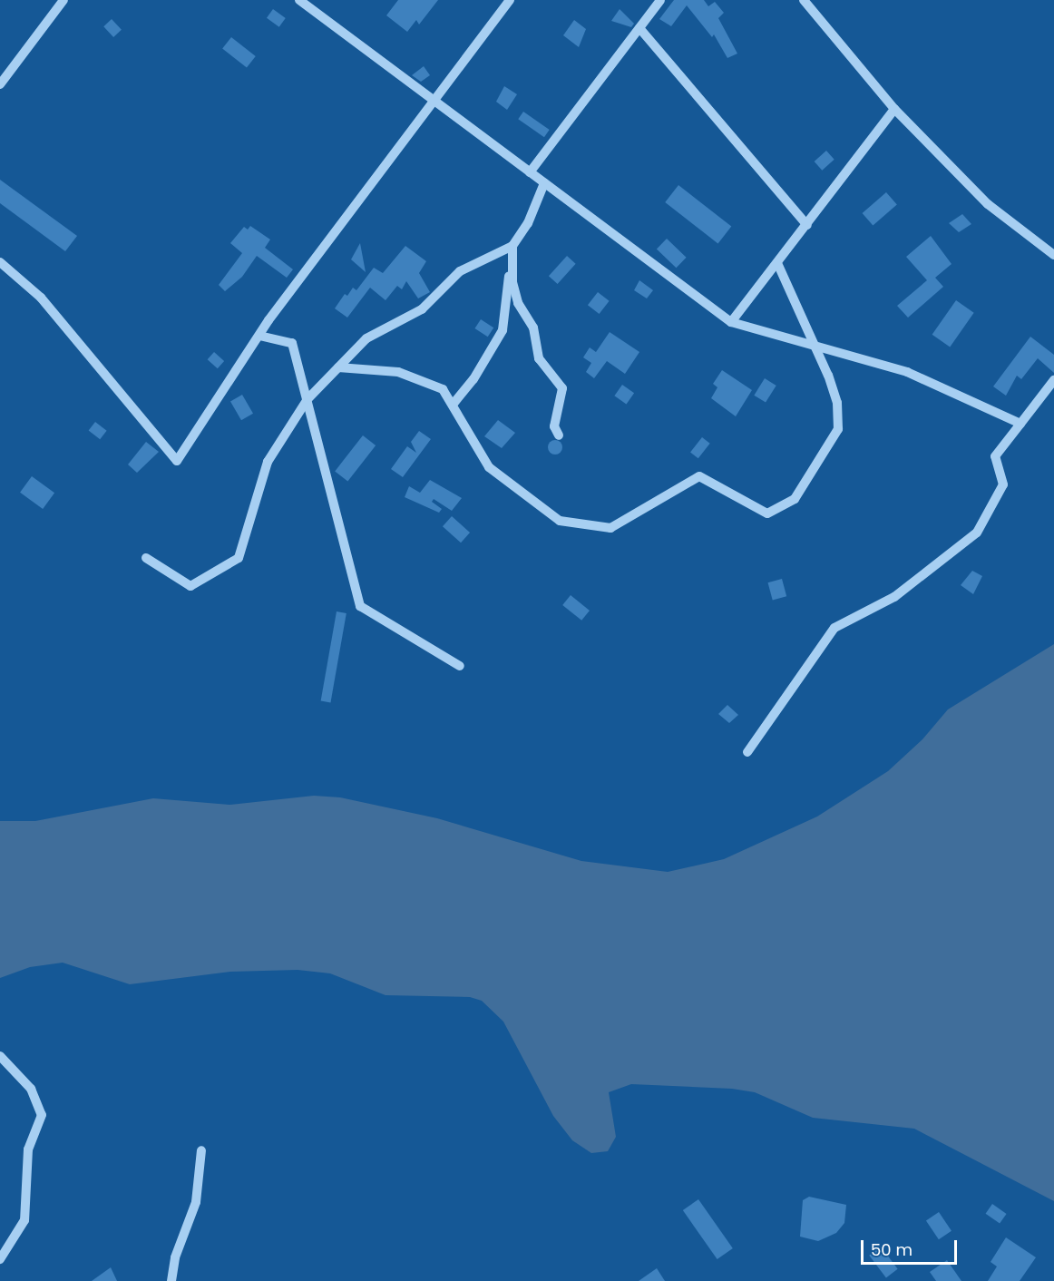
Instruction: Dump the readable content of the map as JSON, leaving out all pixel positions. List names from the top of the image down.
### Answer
{
  "scale_bar": "50 m"
}
